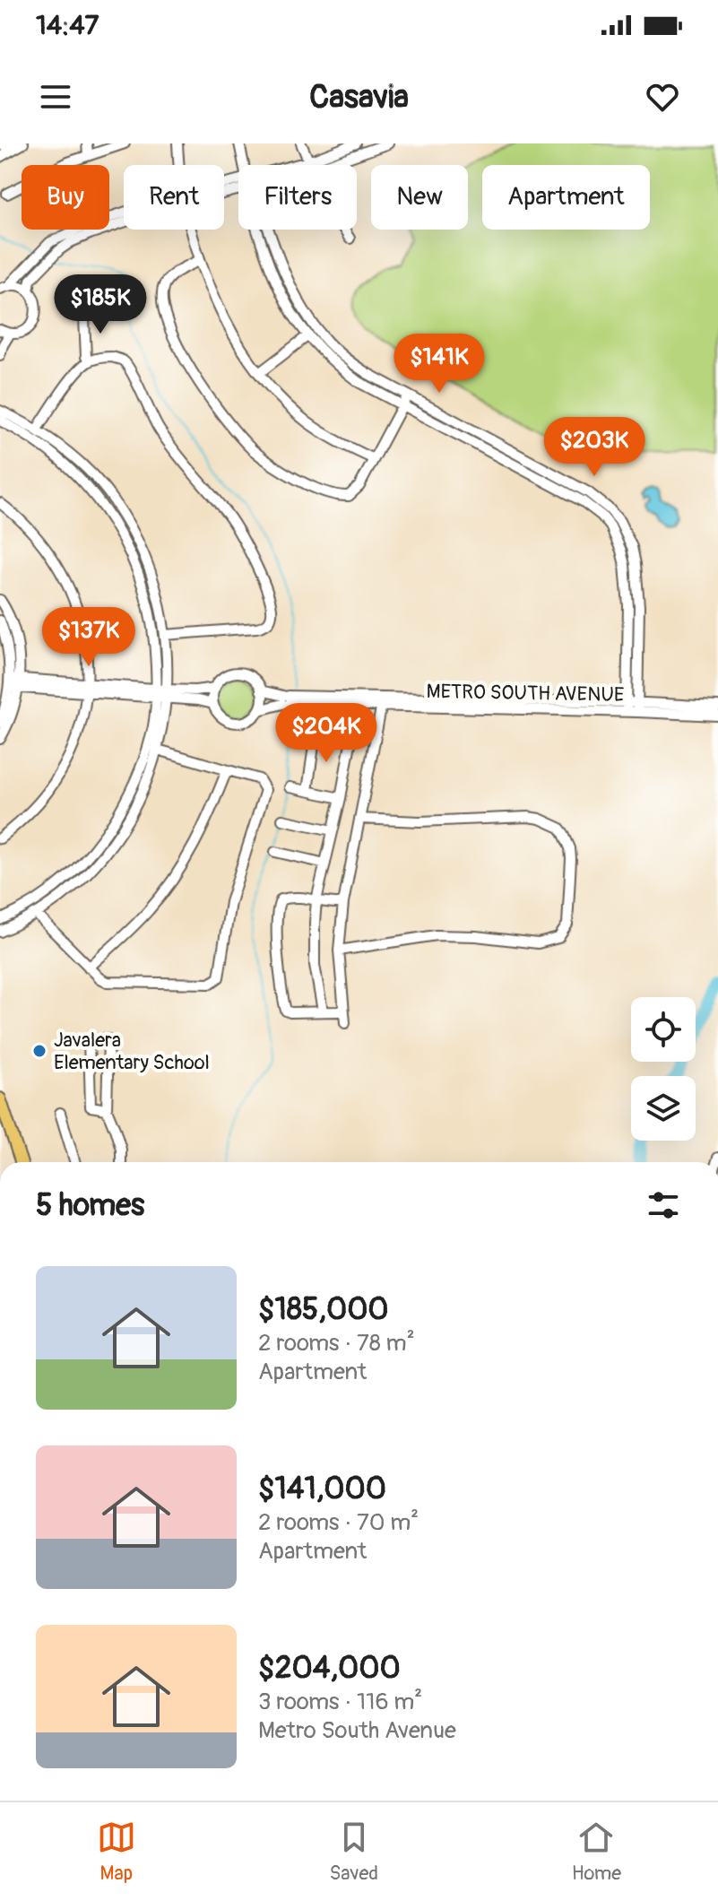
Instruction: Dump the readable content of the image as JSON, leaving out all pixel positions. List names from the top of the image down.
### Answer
{
  "streets": {
    "street": ["METRO SOUTH AVENUE"]
  },
  "places": ["Javalera Elementary School"],
  "page": {
    "status": "14:47",
    "header": "Casavia",
    "chip": [
      "Buy",
      "Rent",
      "Filters",
      "New",
      "Apartment"
    ],
    "price": [
      "$185K",
      "$141K",
      "$203K",
      "$137K",
      "$204K"
    ],
    "heading": "5 homes",
    "list": [
      {
        "name": "$185,000",
        "note": "2 rooms · 78 m² · Apartment"
      },
      {
        "name": "$141,000",
        "note": "2 rooms · 70 m² · Apartment"
      },
      {
        "name": "$204,000",
        "note": "3 rooms · 116 m² · Metro South Avenue"
      }
    ],
    "tabs": ["Map", "Saved", "Home"]
  }
}
